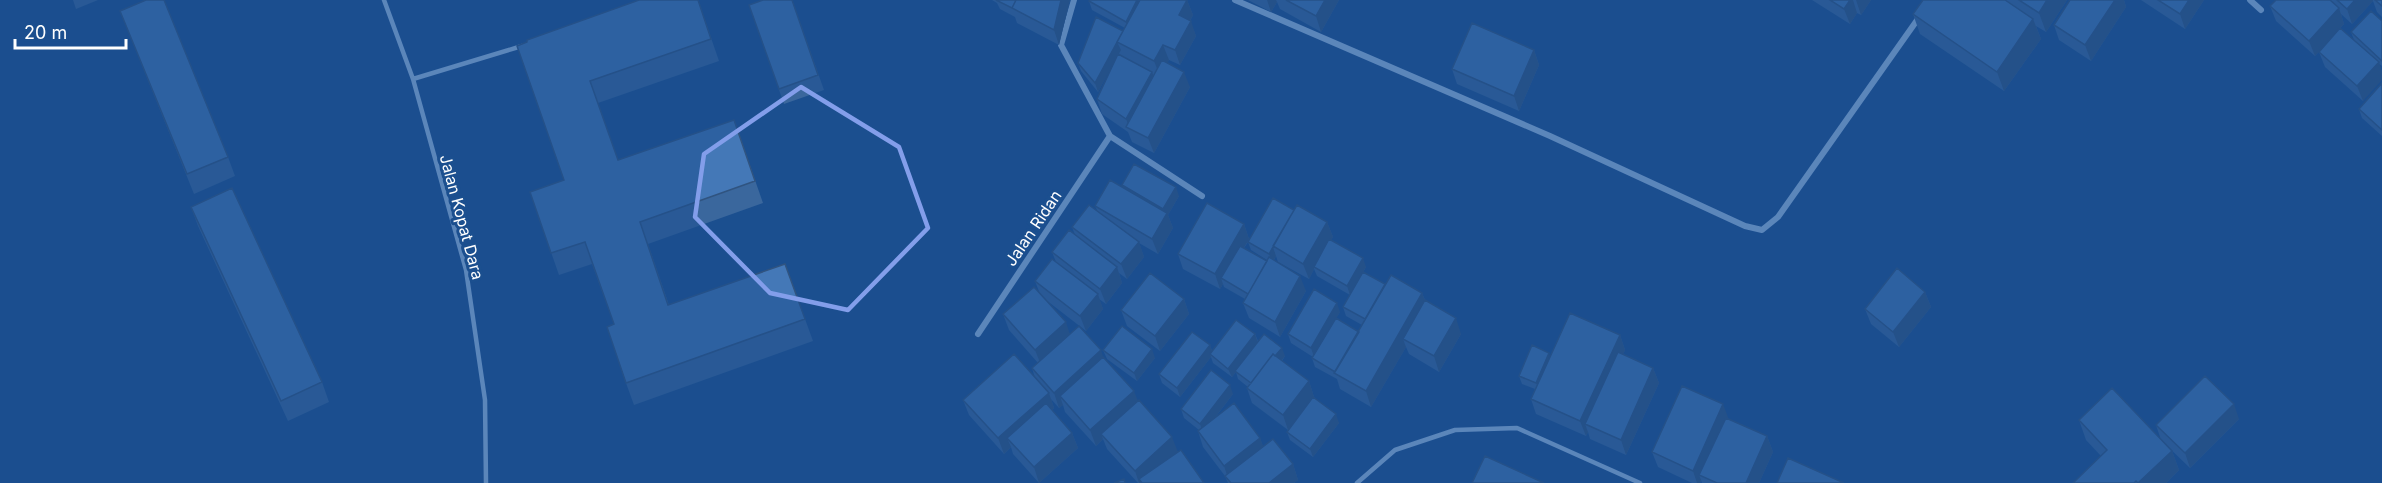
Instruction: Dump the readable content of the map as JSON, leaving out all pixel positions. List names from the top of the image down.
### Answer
{
  "streets": {
    "street": ["Jalan Ridan"],
    "lane": ["Jalan Kopat Dara"]
  },
  "scale_bar": "20 m"
}
